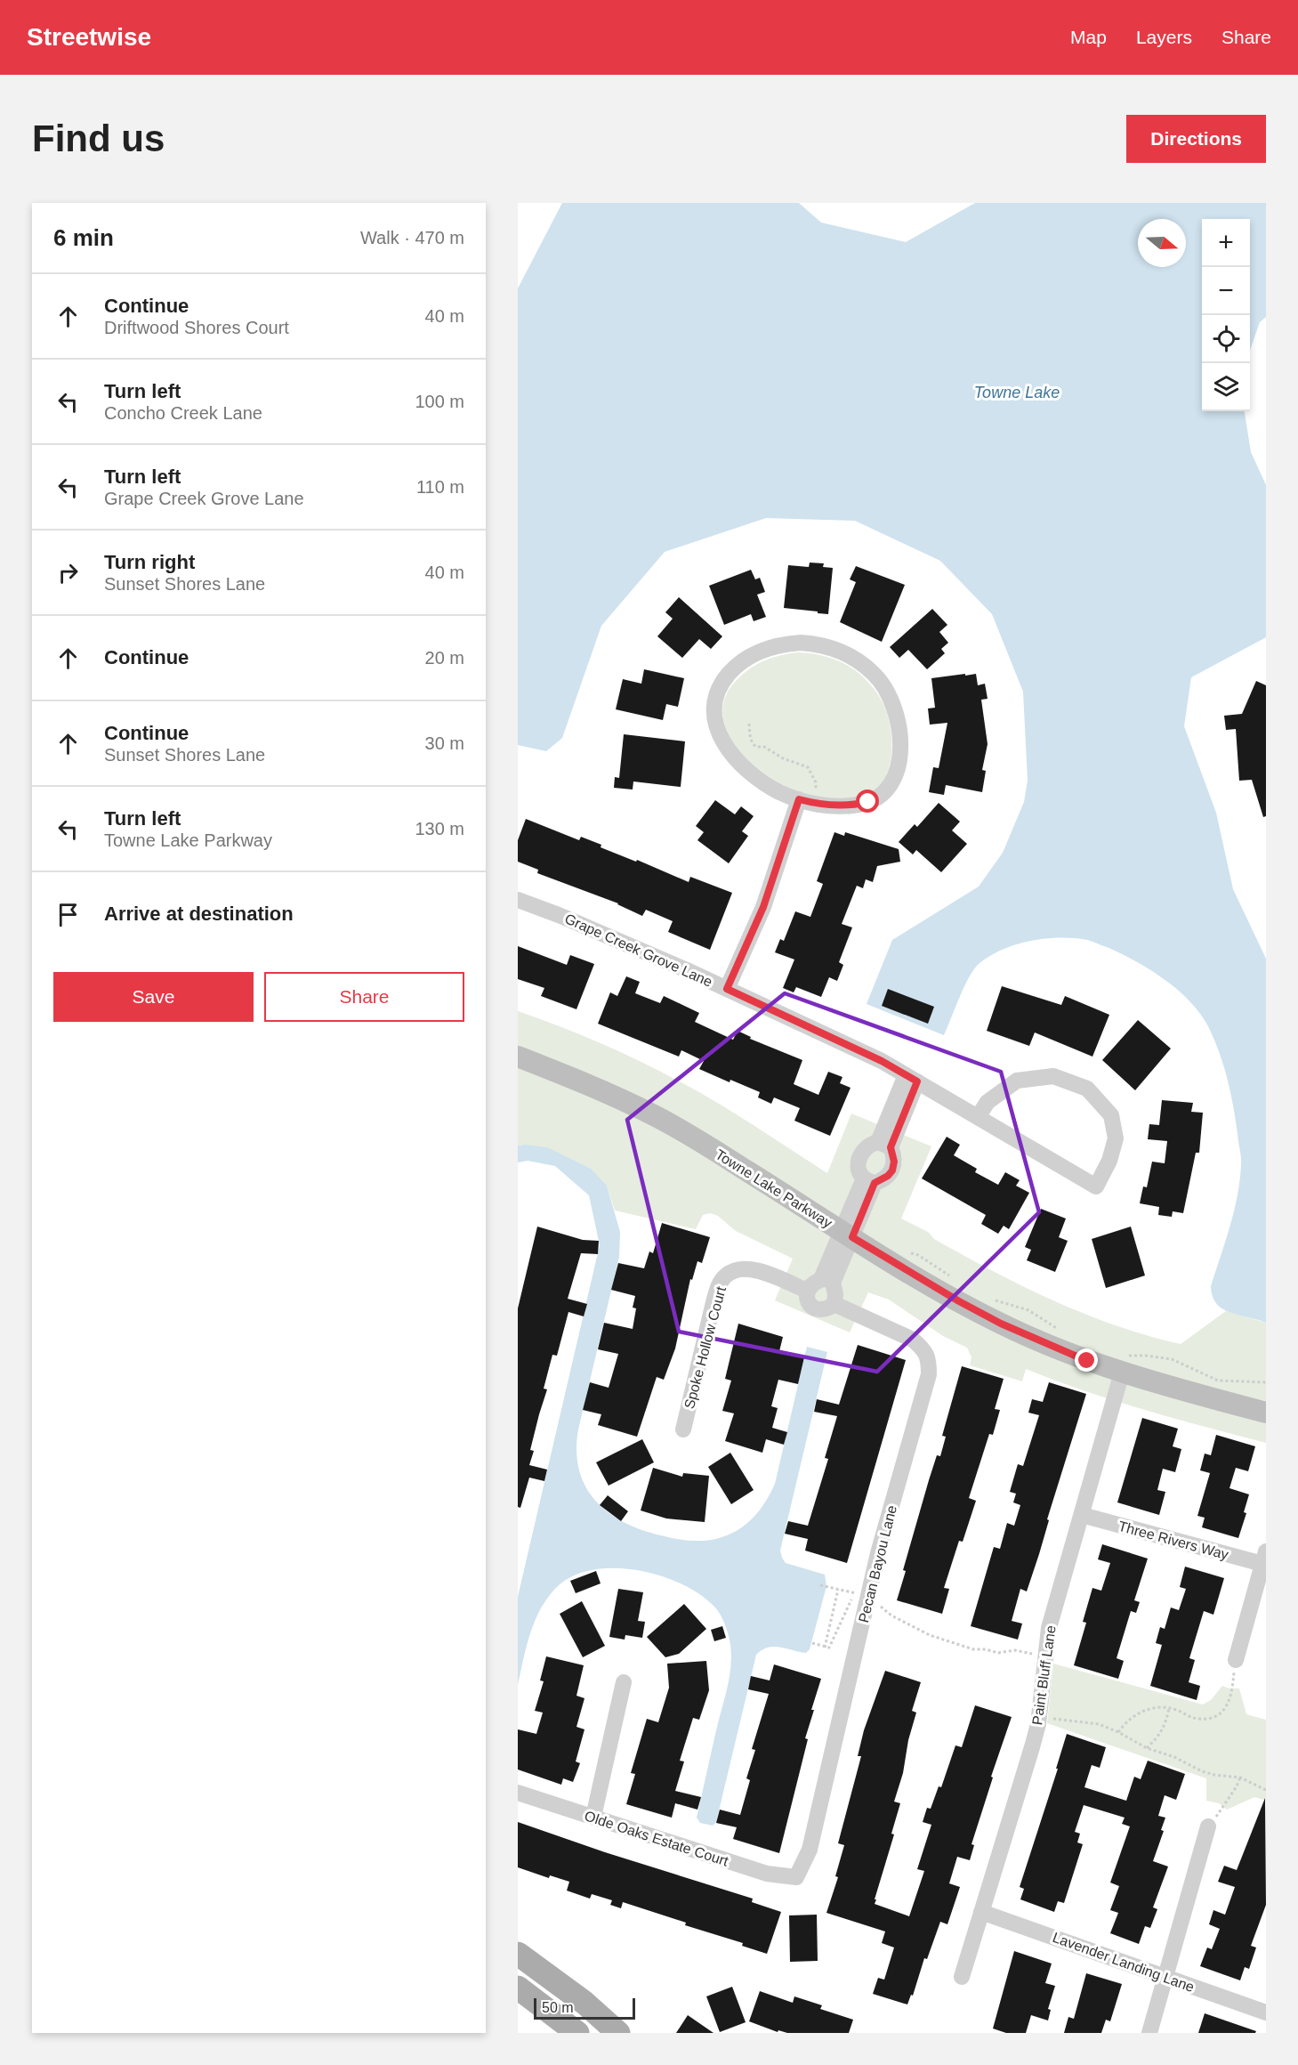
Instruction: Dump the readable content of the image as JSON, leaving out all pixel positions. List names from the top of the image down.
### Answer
{
  "streets": {
    "street": [
      "Grape Creek Grove Lane",
      "Towne Lake Parkway",
      "Spoke Hollow Court",
      "Three Rivers Way",
      "Pecan Bayou Lane",
      "Paint Bluff Lane",
      "Olde Oaks Estate Court",
      "Lavender Landing Lane"
    ]
  },
  "crossings": [
    ["Towne Lake Parkway", "Paint Bluff Lane"],
    ["Spoke Hollow Court", "Pecan Bayou Lane"],
    ["Three Rivers Way", "Paint Bluff Lane"],
    ["Pecan Bayou Lane", "Olde Oaks Estate Court"],
    ["Paint Bluff Lane", "Lavender Landing Lane"]
  ],
  "water": ["Towne Lake"],
  "scale_bar": "50 m",
  "north": "right",
  "page": {
    "header": "Streetwise",
    "nav": ["Map", "Layers", "Share"],
    "buttons": [
      "Directions",
      ["Save", "Share"]
    ],
    "title": "Find us",
    "heading": ["6 min", "Walk · 470 m"],
    "map_buttons": ["+", "−"],
    "list": [
      ["Continue", "Driftwood Shores Court", "40 m"],
      ["Turn left", "Concho Creek Lane", "100 m"],
      ["Turn left", "Grape Creek Grove Lane", "110 m"],
      ["Turn right", "Sunset Shores Lane", "40 m"],
      ["Continue", "20 m"],
      ["Continue", "Sunset Shores Lane", "30 m"],
      ["Turn left", "Towne Lake Parkway", "130 m"],
      "Arrive at destination"
    ],
    "scale": "50 m"
  }
}
